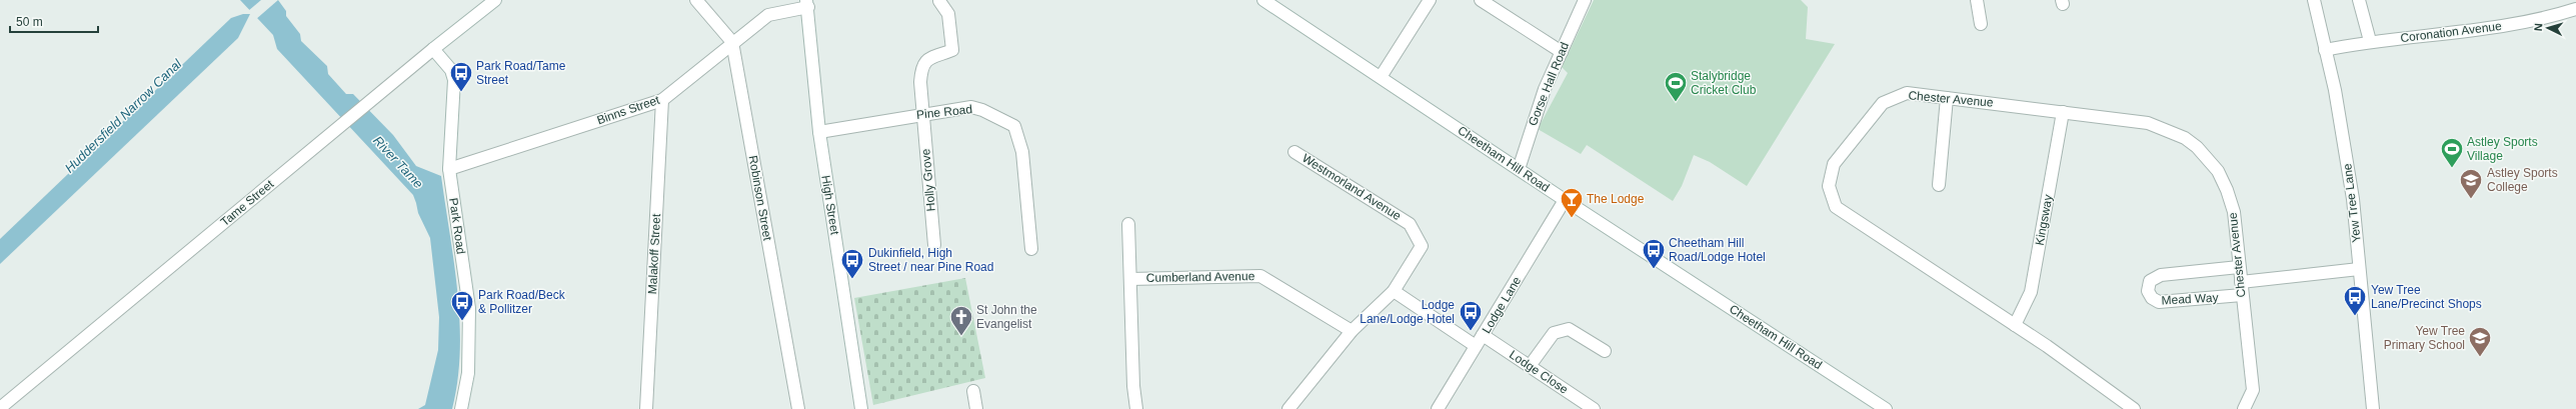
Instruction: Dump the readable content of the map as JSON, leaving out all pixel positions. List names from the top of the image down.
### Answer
{
  "streets": {
    "street": [
      "Coronation Avenue",
      "Gorse Hall Road",
      "Chester Avenue",
      "Binns Street",
      "Pine Road",
      "Cheetham Hill Road",
      "Holly Grove",
      "Westmorland Avenue",
      "Robinson Street",
      "Tame Street",
      "Yew Tree Lane",
      "High Street",
      "Kingsway",
      "Park Road",
      "Malakoff Street",
      "Cumberland Avenue",
      "Mead Way",
      "Lodge Lane",
      "Lodge Close"
    ]
  },
  "crossings": [
    ["Coronation Avenue", "Yew Tree Lane"],
    ["Gorse Hall Road", "Cheetham Hill Road"],
    ["Chester Avenue", "Kingsway"],
    ["Chester Avenue", "Mead Way"],
    ["Binns Street", "Robinson Street"],
    ["Binns Street", "High Street"],
    ["Binns Street", "Park Road"],
    ["Binns Street", "Malakoff Street"],
    ["Pine Road", "Holly Grove"],
    ["Pine Road", "High Street"],
    ["Cheetham Hill Road", "Lodge Lane"],
    ["Westmorland Avenue", "Cumberland Avenue"],
    ["Tame Street", "Park Road"],
    ["Lodge Lane", "Lodge Close"]
  ],
  "water": ["Huddersfield Narrow Canal", "River Tame"],
  "places": {
    "bus stop": [
      "Park Road/Tame Street",
      "Cheetham Hill Road/Lodge Hotel",
      "Dukinfield, High Street / near Pine Road",
      "Yew Tree Lane/Precinct Shops",
      "Park Road/Beck & Pollitzer",
      "Lodge Lane/Lodge Hotel"
    ],
    "sports": ["Stalybridge Cricket Club", "Astley Sports Village"],
    "school or university": ["Astley Sports College", "Yew Tree Primary School"],
    "bar": ["The Lodge"],
    "church": ["St John the Evangelist"]
  },
  "scale_bar": "50 m",
  "north": "left"
}
